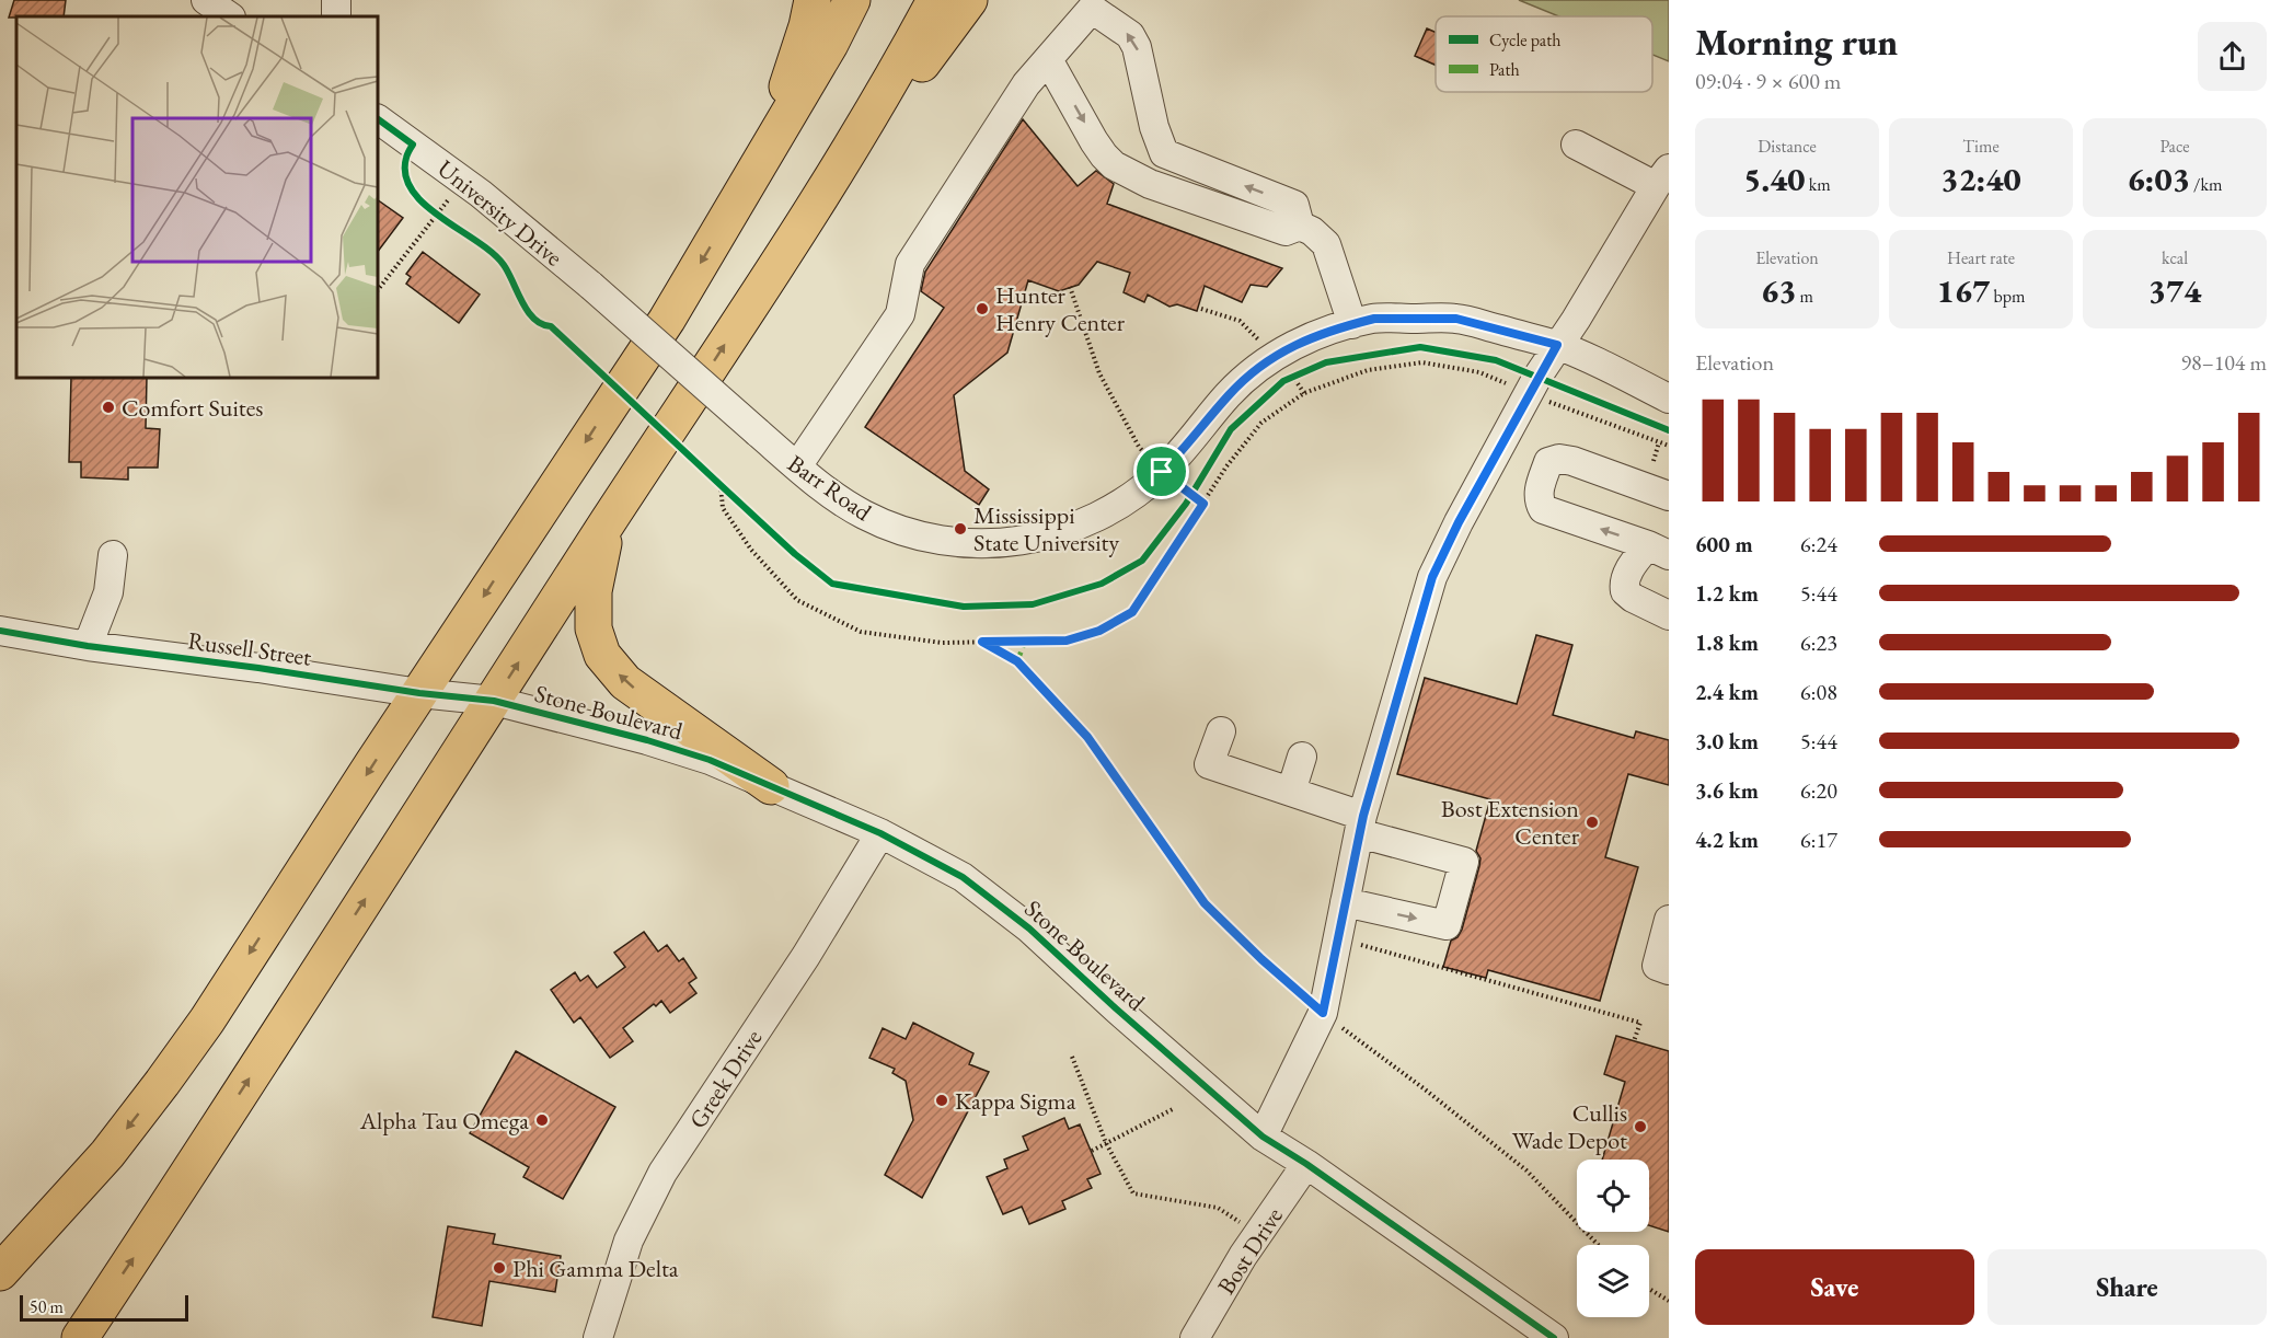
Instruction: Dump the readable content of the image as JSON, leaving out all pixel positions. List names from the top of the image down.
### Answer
{
  "streets": {
    "street": [
      "University Drive",
      "Barr Road",
      "Russell Street",
      "Stone Boulevard",
      "Greek Drive",
      "Bost Drive"
    ]
  },
  "crossings": [
    ["University Drive", "Barr Road"],
    ["Russell Street", "Stone Boulevard"],
    ["Stone Boulevard", "Greek Drive"],
    ["Stone Boulevard", "Bost Drive"]
  ],
  "places": [
    "Hunter Henry Center",
    "Comfort Suites",
    "Mississippi State University",
    "Bost Extension Center",
    "Kappa Sigma",
    "Alpha Tau Omega",
    "Cullis Wade Depot",
    "Phi Gamma Delta"
  ],
  "legend": ["Cycle path", "Path"],
  "scale_bar": "50 m",
  "page": {
    "heading": ["Morning run", "09:04 · 9 × 600 m"],
    "stats": [
      ["Distance", "5.40 km"],
      ["Time", "32:40"],
      ["Pace", "6:03 /km"],
      ["Elevation", "63 m"],
      ["Heart rate", "167 bpm"],
      ["kcal", "374"]
    ],
    "chart": ["Elevation", "98–104 m"],
    "list": [
      {
        "name": "600 m",
        "note": "6:24"
      },
      {
        "name": "1.2 km",
        "note": "5:44"
      },
      {
        "name": "1.8 km",
        "note": "6:23"
      },
      {
        "name": "2.4 km",
        "note": "6:08"
      },
      {
        "name": "3.0 km",
        "note": "5:44"
      },
      {
        "name": "3.6 km",
        "note": "6:20"
      },
      {
        "name": "4.2 km",
        "note": "6:17"
      }
    ],
    "buttons": ["Save", "Share"],
    "scale": "50 m"
  }
}
